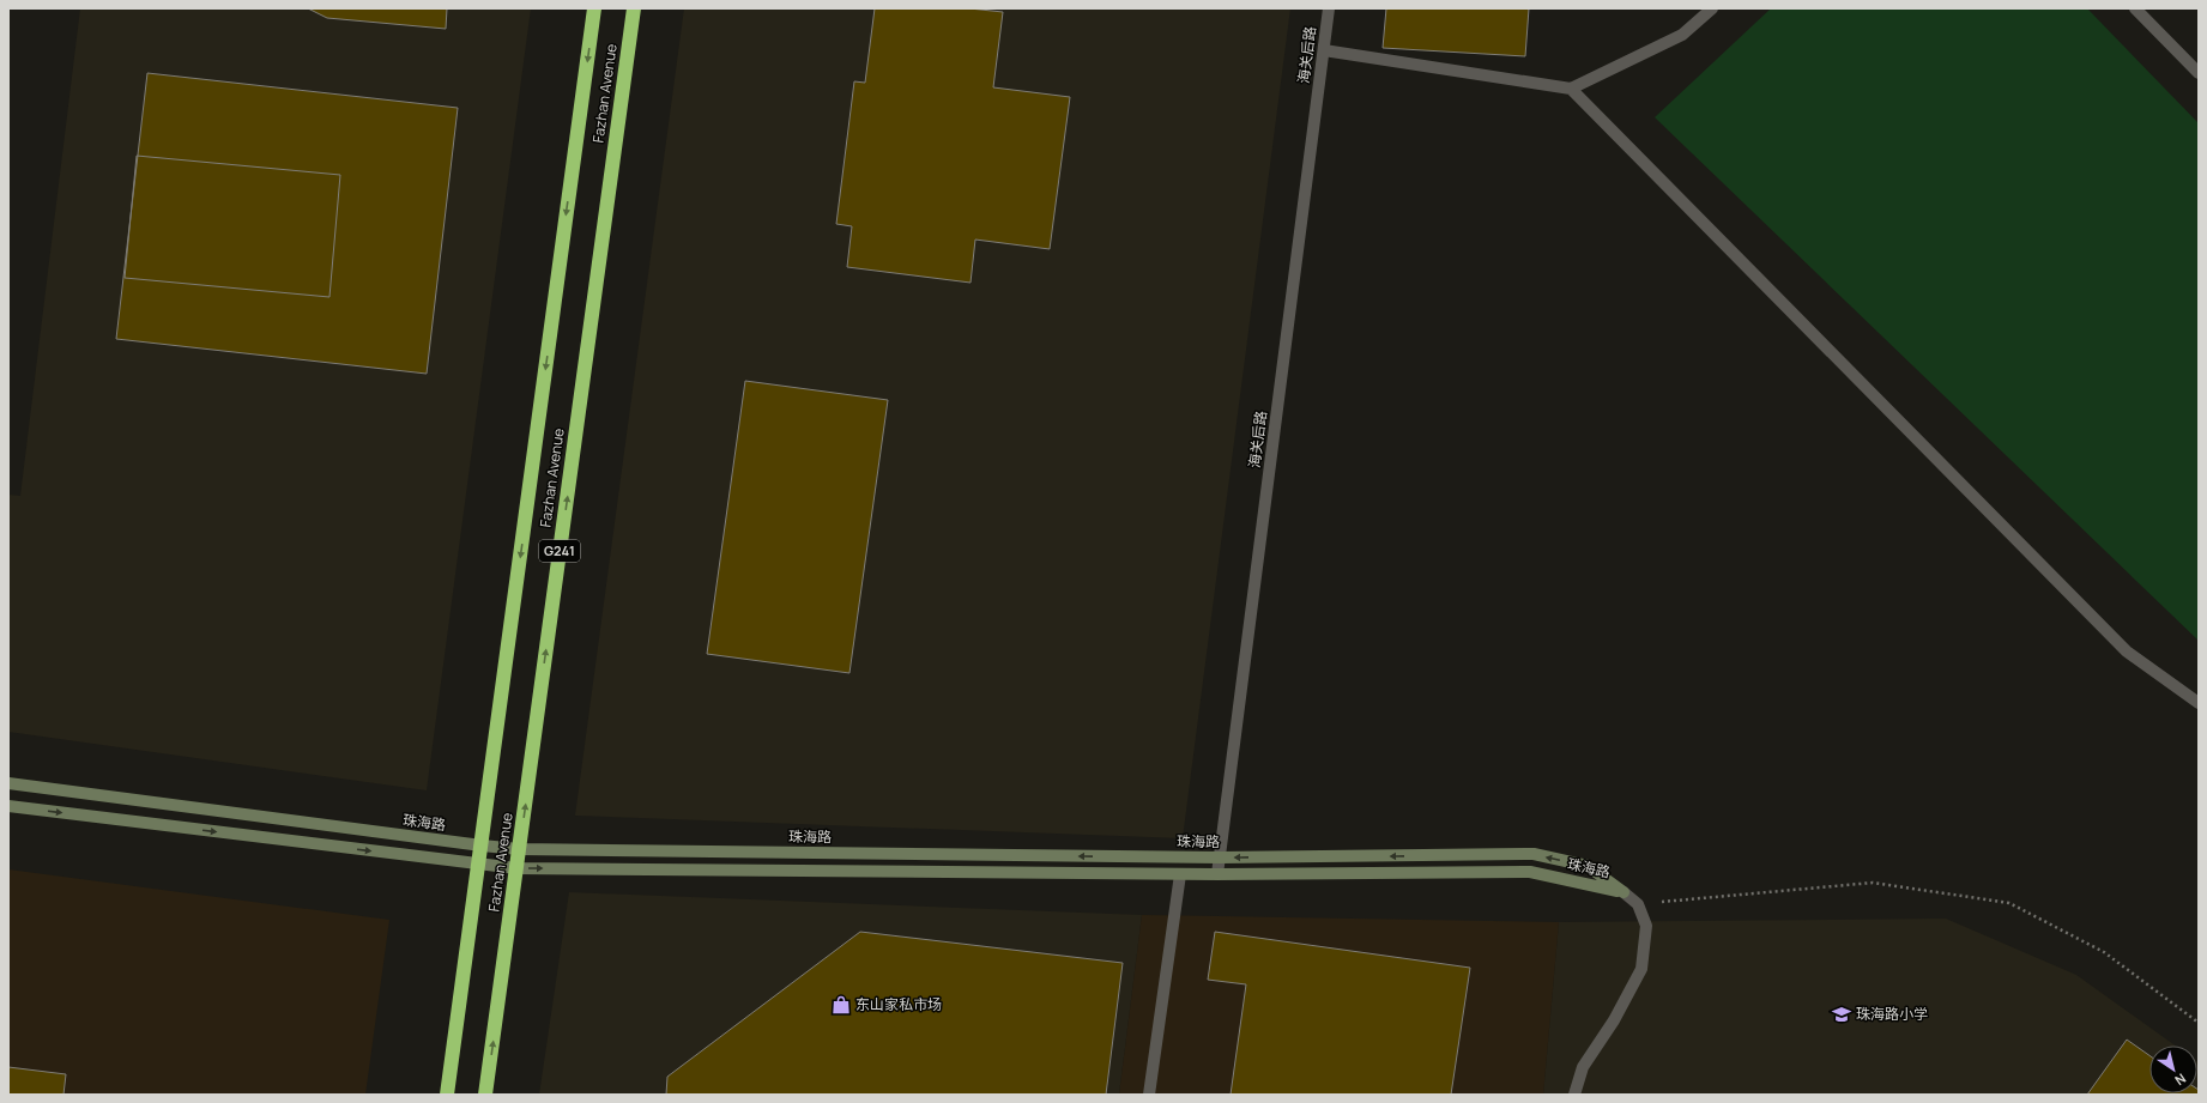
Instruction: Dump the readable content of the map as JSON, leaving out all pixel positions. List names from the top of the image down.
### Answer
{
  "streets": {
    "highway": ["Fazhan Avenue", "G241"],
    "main road": ["珠海路"],
    "street": ["海关后路"]
  },
  "crossings": [
    ["海关后路", "珠海路"],
    ["Fazhan Avenue", "珠海路"]
  ],
  "places": {
    "shop": ["东山家私市场"],
    "school or university": ["珠海路小学"]
  },
  "north": "bottom right"
}
